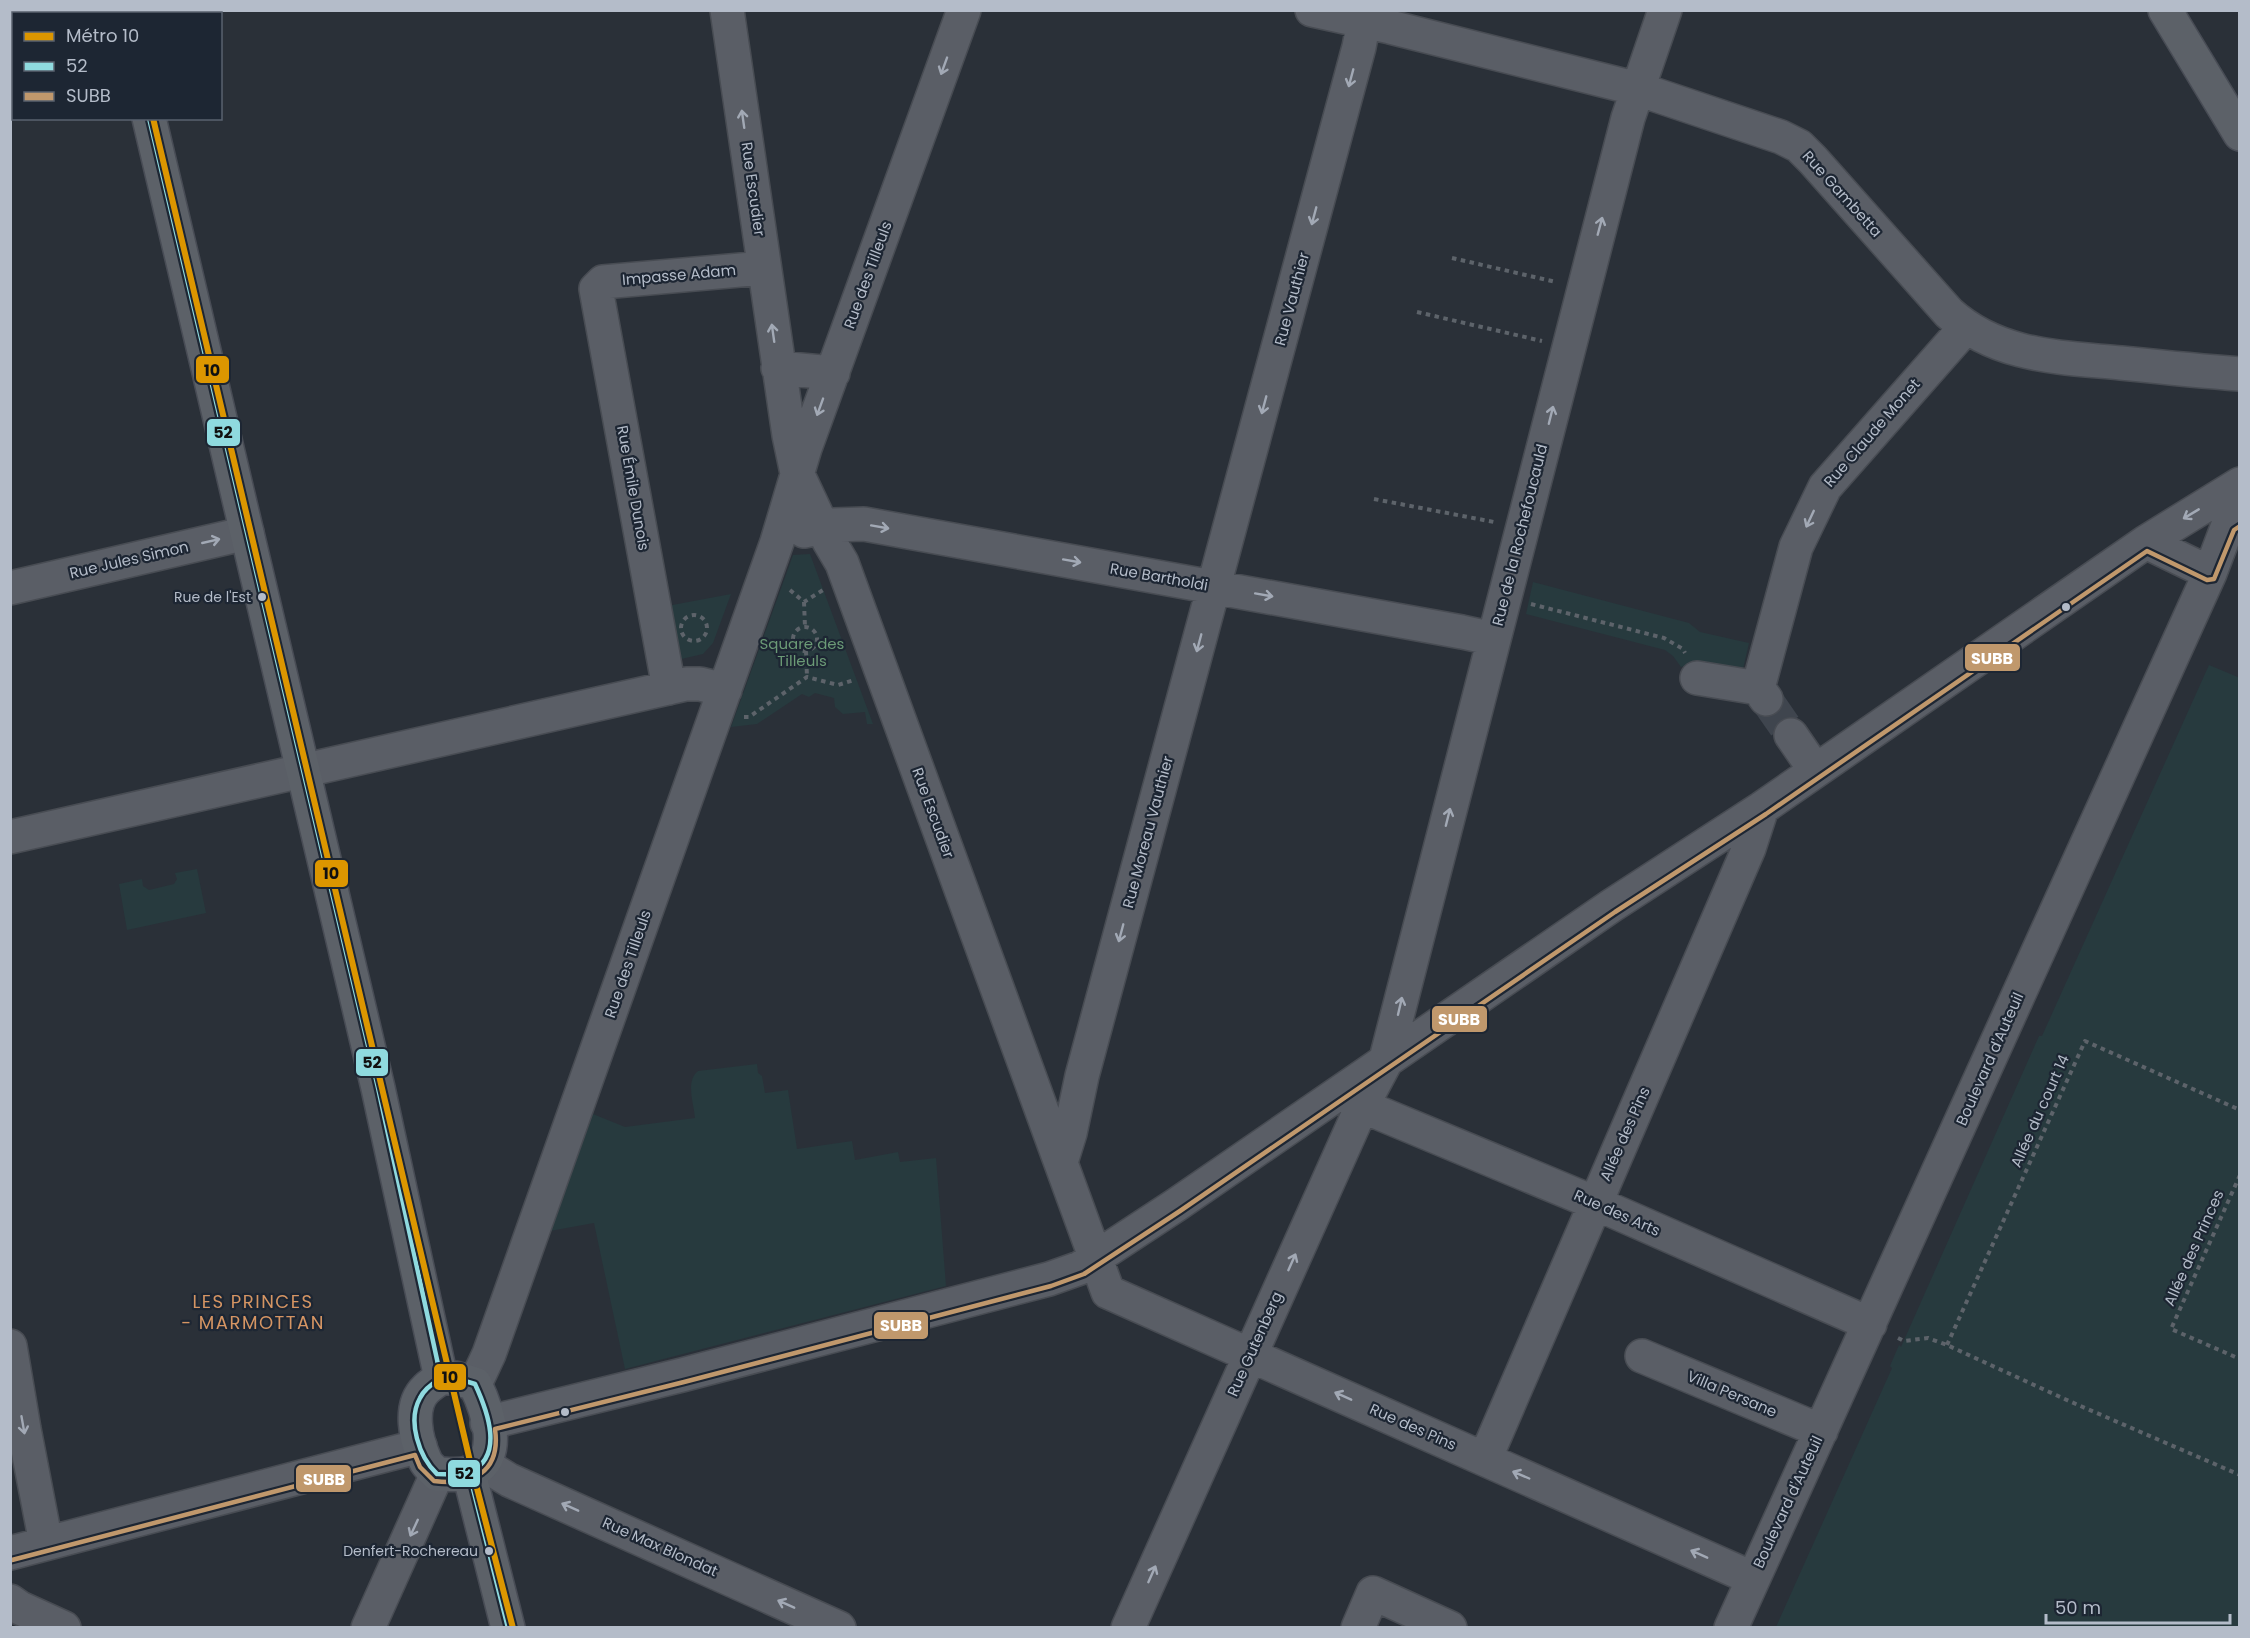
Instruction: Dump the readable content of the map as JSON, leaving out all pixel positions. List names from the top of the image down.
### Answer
{
  "streets": {
    "street": [
      "Rue Escudier",
      "Rue Gambetta",
      "Impasse Adam",
      "Rue des Tilleuls",
      "Rue Vauthier",
      "Rue Claude Monet",
      "Rue Émile Dunois",
      "Rue de la Rochefoucauld",
      "Rue Jules Simon",
      "Rue Bartholdi",
      "Rue Moreau Vauthier",
      "Boulevard d'Auteuil",
      "Allée des Pins",
      "Rue des Arts",
      "Rue Gutenberg",
      "Villa Persane",
      "Rue des Pins",
      "Rue Max Blondat"
    ],
    "path": ["Allée du court 14", "Allée des Princes"]
  },
  "crossings": [
    ["Rue Escudier", "Impasse Adam"],
    ["Rue Escudier", "Rue des Tilleuls"],
    ["Rue Escudier", "Rue Bartholdi"],
    ["Rue Escudier", "Rue Moreau Vauthier"],
    ["Rue Escudier", "Rue des Pins"],
    ["Rue Gambetta", "Rue Vauthier"],
    ["Rue Gambetta", "Rue Claude Monet"],
    ["Rue Gambetta", "Rue de la Rochefoucauld"],
    ["Impasse Adam", "Rue Émile Dunois"],
    ["Rue des Tilleuls", "Rue Max Blondat"],
    ["Rue Vauthier", "Rue Bartholdi"],
    ["Rue Vauthier", "Rue Moreau Vauthier"],
    ["Rue de la Rochefoucauld", "Rue Bartholdi"],
    ["Rue de la Rochefoucauld", "Rue Gutenberg"],
    ["Rue Bartholdi", "Rue Moreau Vauthier"],
    ["Boulevard d'Auteuil", "Rue des Arts"],
    ["Boulevard d'Auteuil", "Villa Persane"],
    ["Boulevard d'Auteuil", "Rue des Pins"],
    ["Allée des Pins", "Rue des Arts"],
    ["Allée des Pins", "Rue des Pins"],
    ["Rue des Arts", "Rue Gutenberg"],
    ["Rue Gutenberg", "Rue des Pins"]
  ],
  "one_way": [
    "Rue Vauthier",
    "Rue de la Rochefoucauld",
    "Rue Bartholdi",
    "Rue Moreau Vauthier",
    "Rue Gutenberg",
    "Rue des Pins",
    "Rue Max Blondat"
  ],
  "districts": ["LES PRINCES - MARMOTTAN"],
  "parks": ["Square des Tilleuls"],
  "places": ["Rue de l'Est", "Denfert-Rochereau"],
  "lines": ["metro line 10", "transit line 52", "transit line SUBB"],
  "legend": ["Métro 10", "52", "SUBB"],
  "scale_bar": "50 m"
}
